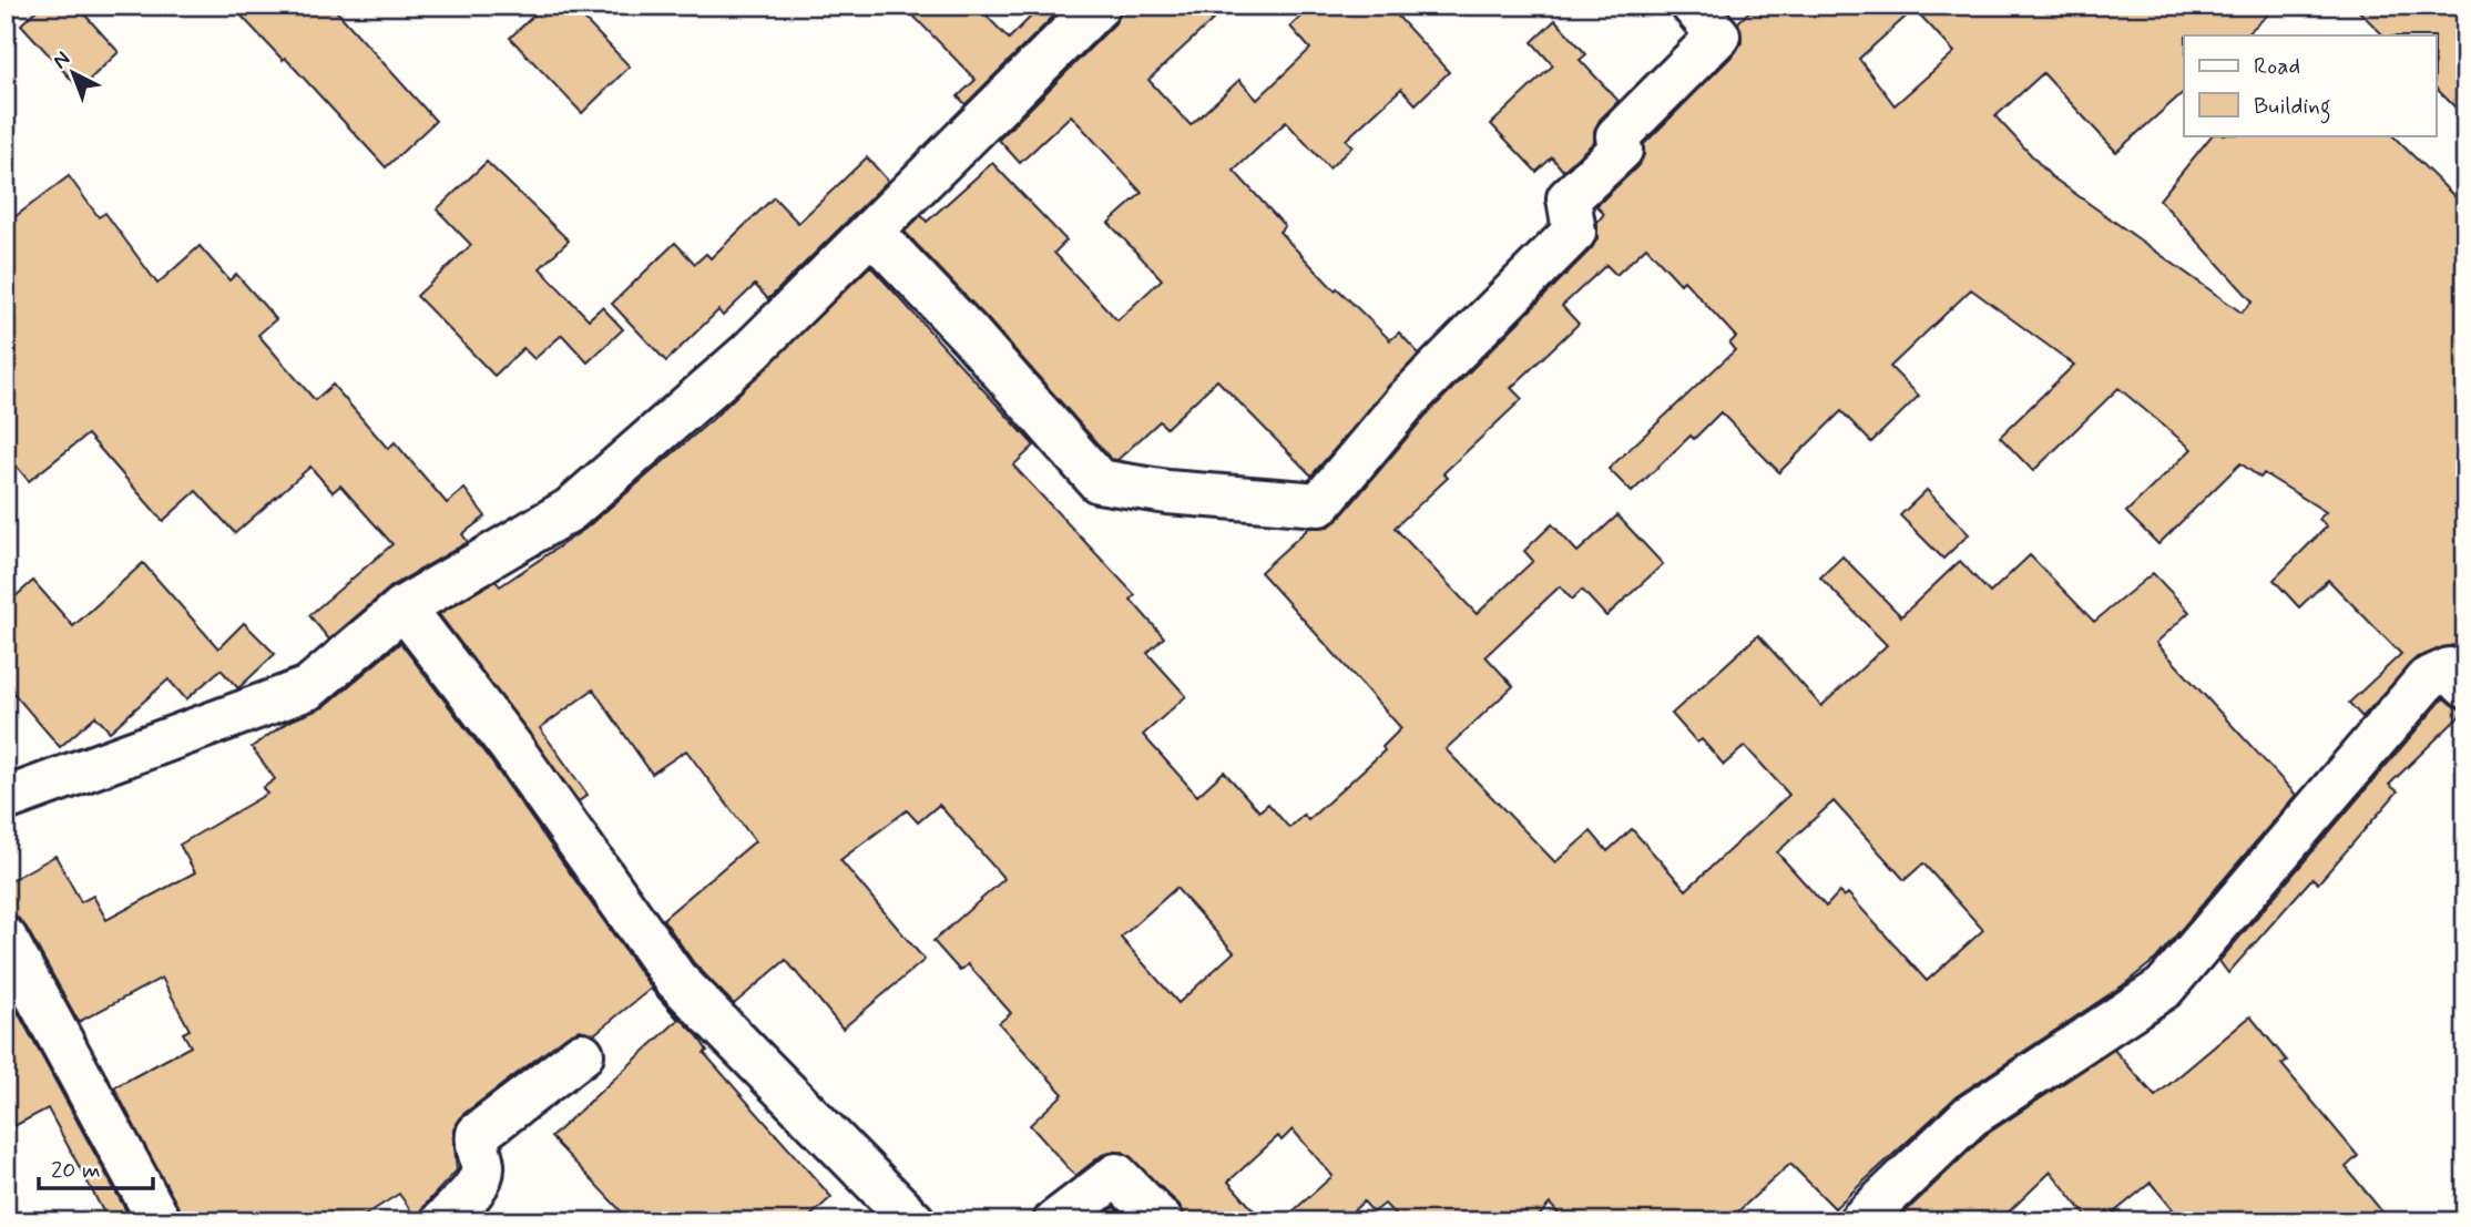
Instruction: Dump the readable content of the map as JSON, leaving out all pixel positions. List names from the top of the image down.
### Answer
{
  "legend": ["Road", "Building"],
  "scale_bar": "20 m",
  "north": "top left"
}
